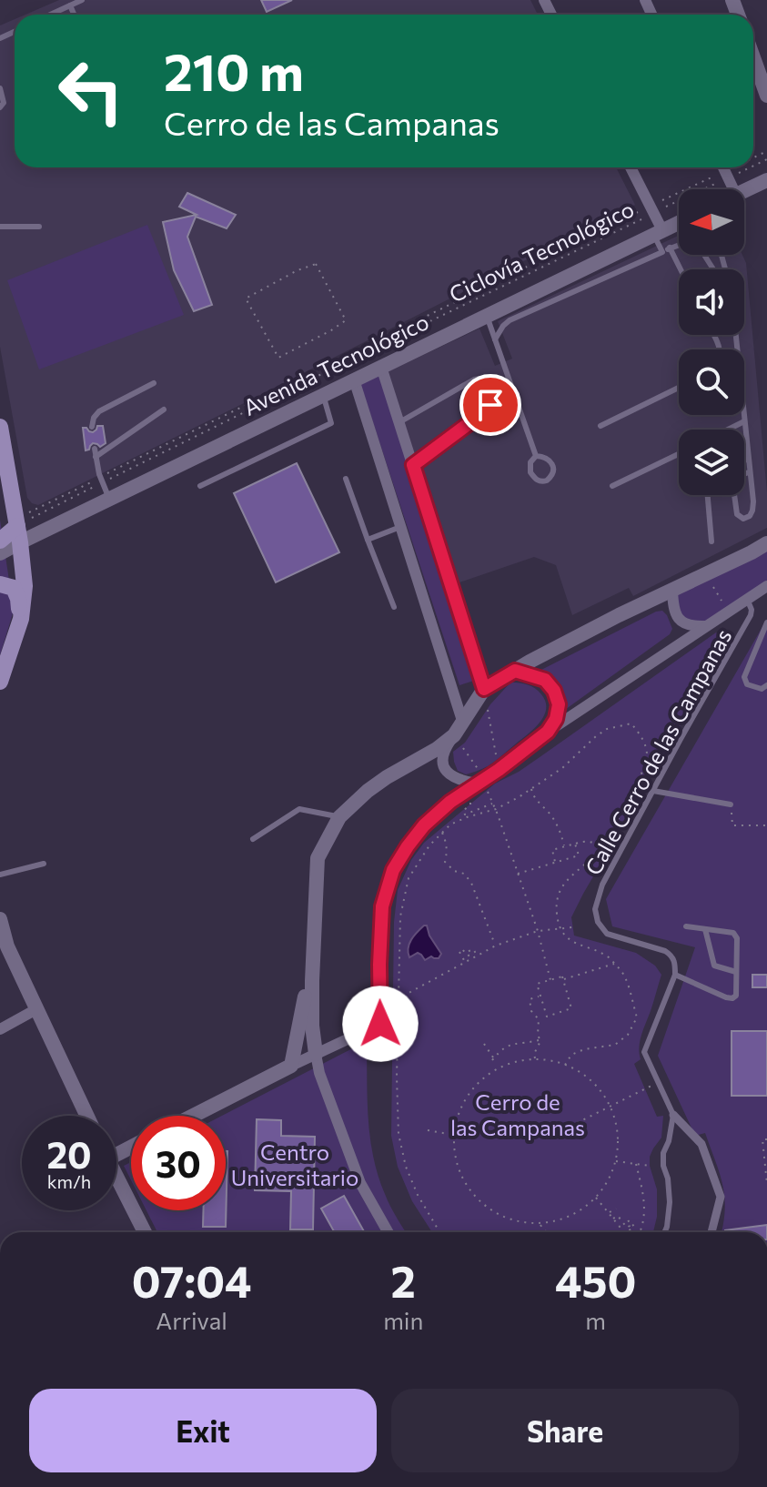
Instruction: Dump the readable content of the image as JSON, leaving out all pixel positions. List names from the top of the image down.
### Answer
{
  "streets": {
    "street": ["Avenida Tecnológico"],
    "lane": ["Calle Cerro de las Campanas"],
    "path": ["Ciclovía Tecnológico"]
  },
  "crossings": [
    ["Ciclovía Tecnológico", "Avenida Tecnológico"]
  ],
  "parks": ["Cerro de las Campanas", "Centro Universitario"],
  "north": "left",
  "page": {
    "turn": ["210 m", "Cerro de las Campanas"],
    "speed": "20 km/h",
    "limit": "30",
    "eta": [
      "07:04",
      "Arrival",
      "2",
      "min",
      "450",
      "m"
    ],
    "buttons": ["Exit", "Share"]
  }
}
